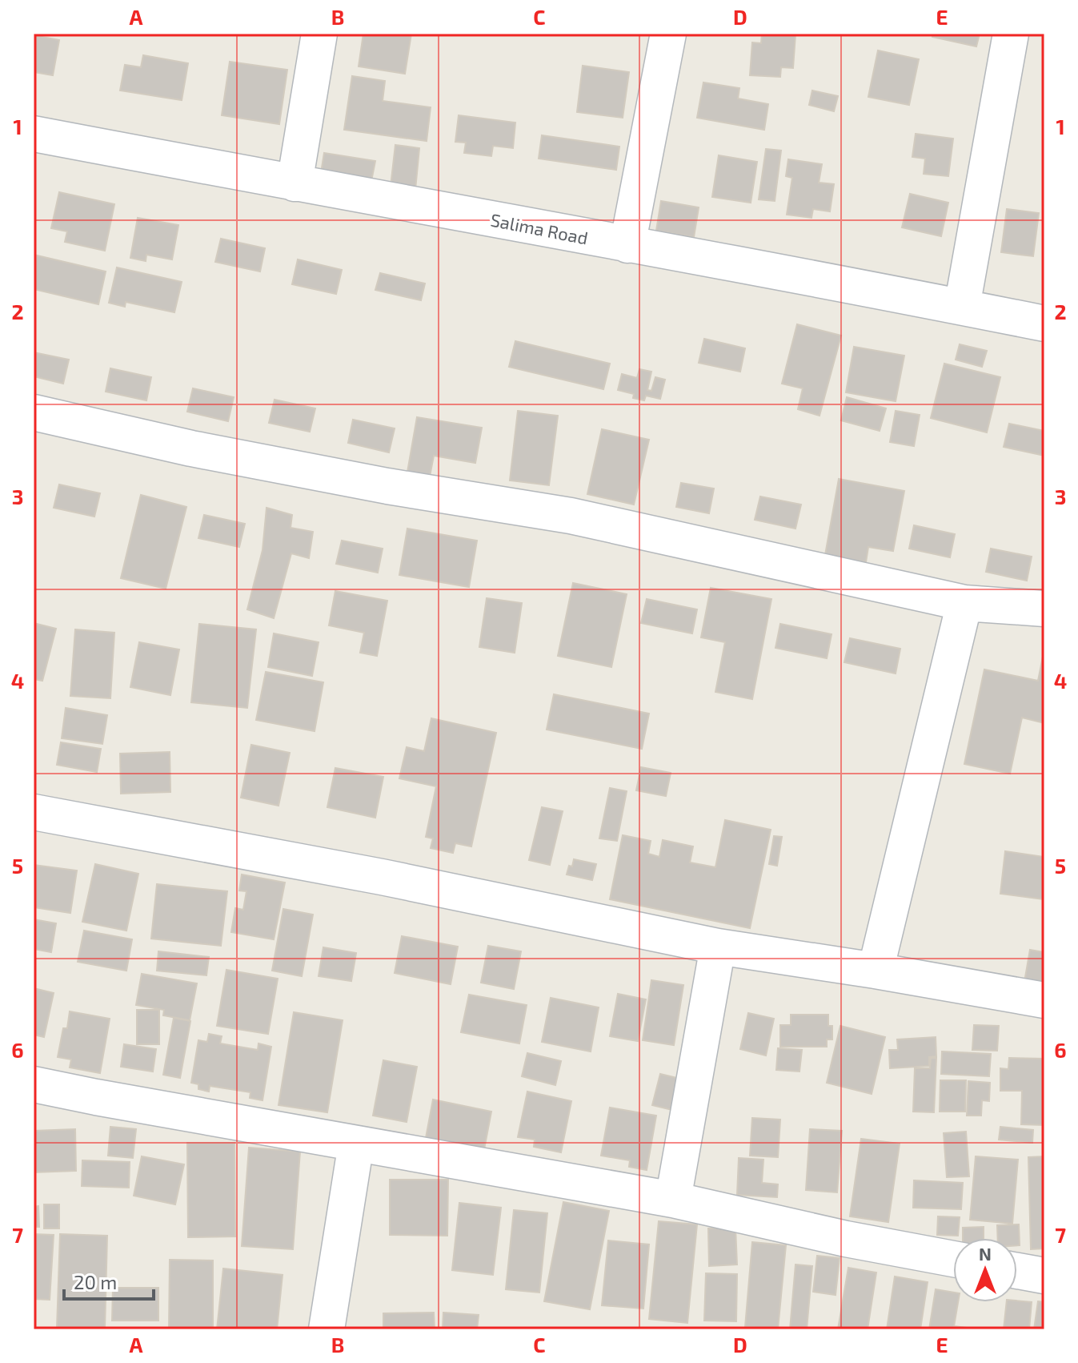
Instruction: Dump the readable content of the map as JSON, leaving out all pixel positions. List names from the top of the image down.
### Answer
{
  "streets": {
    "street": ["Salima Road"]
  },
  "scale_bar": "20 m",
  "north": "top",
  "grid": {
    "columns": [
      "A",
      "B",
      "C",
      "D",
      "E"
    ],
    "rows": [
      "1",
      "2",
      "3",
      "4",
      "5",
      "6",
      "7"
    ]
  }
}
